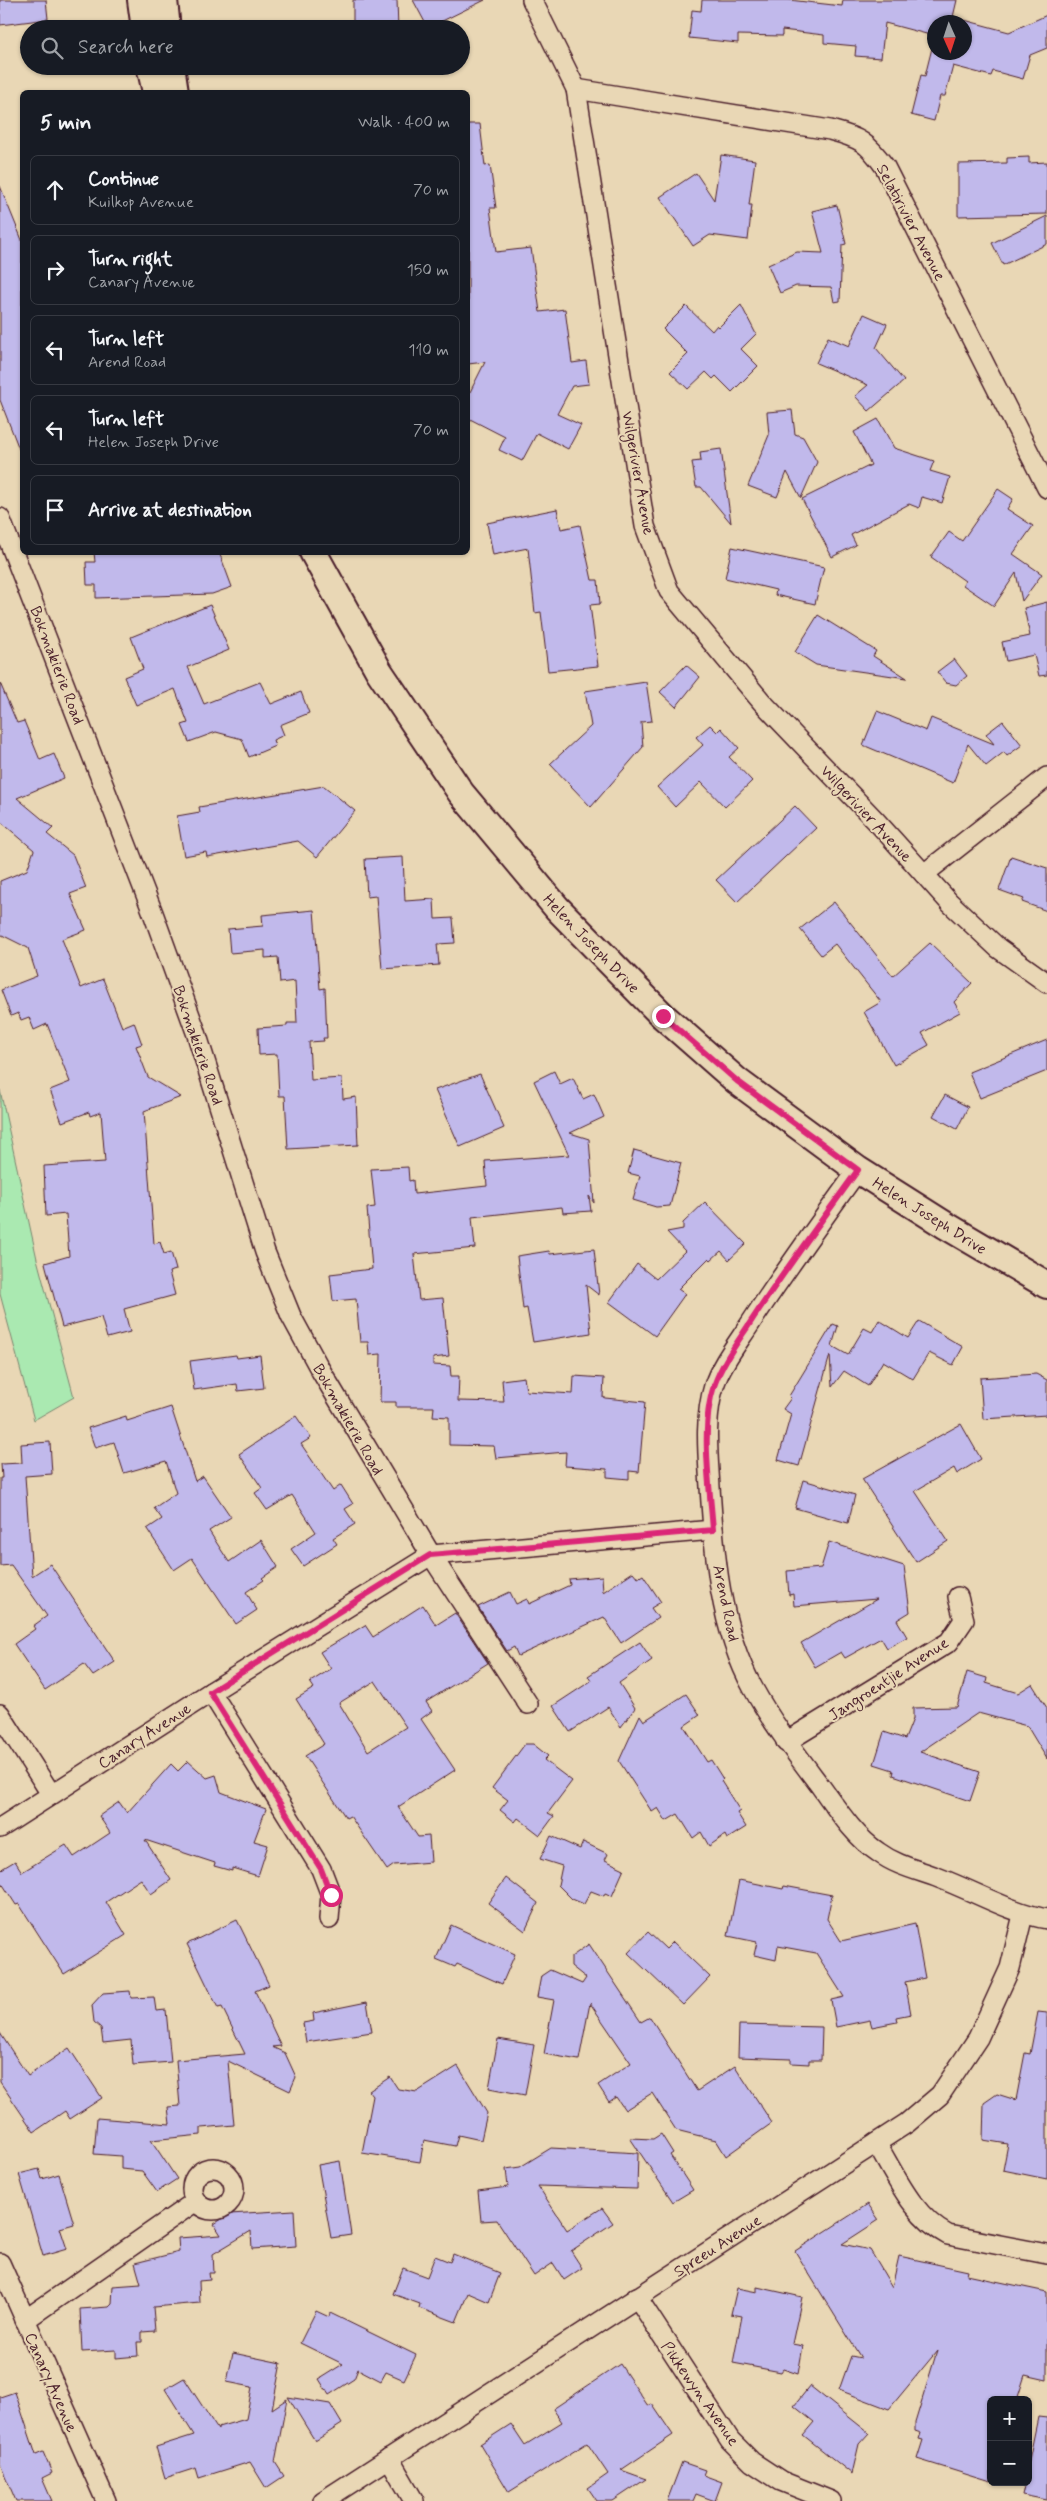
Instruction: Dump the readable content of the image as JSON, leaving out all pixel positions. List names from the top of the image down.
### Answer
{
  "streets": {
    "street": [
      "Selatirivier Avenue",
      "Wilgerivier Avenue",
      "Bokmakierie Road",
      "Helen Joseph Drive",
      "Arend Road",
      "Jangroentjie Avenue",
      "Canary Avenue",
      "Spreeu Avenue",
      "Pikkewyn Avenue"
    ]
  },
  "crossings": [
    ["Selatirivier Avenue", "Wilgerivier Avenue"],
    ["Bokmakierie Road", "Canary Avenue"],
    ["Helen Joseph Drive", "Arend Road"],
    ["Arend Road", "Jangroentjie Avenue"],
    ["Arend Road", "Canary Avenue"],
    ["Arend Road", "Spreeu Avenue"],
    ["Spreeu Avenue", "Pikkewyn Avenue"]
  ],
  "north": "bottom",
  "page": {
    "search": "Search here",
    "heading": ["5 min", "Walk · 400 m"],
    "list": [
      ["Continue", "Kuilkop Avenue", "70 m"],
      ["Turn right", "Canary Avenue", "150 m"],
      ["Turn left", "Arend Road", "110 m"],
      ["Turn left", "Helen Joseph Drive", "70 m"],
      "Arrive at destination"
    ],
    "map_buttons": ["+", "−"]
  }
}
